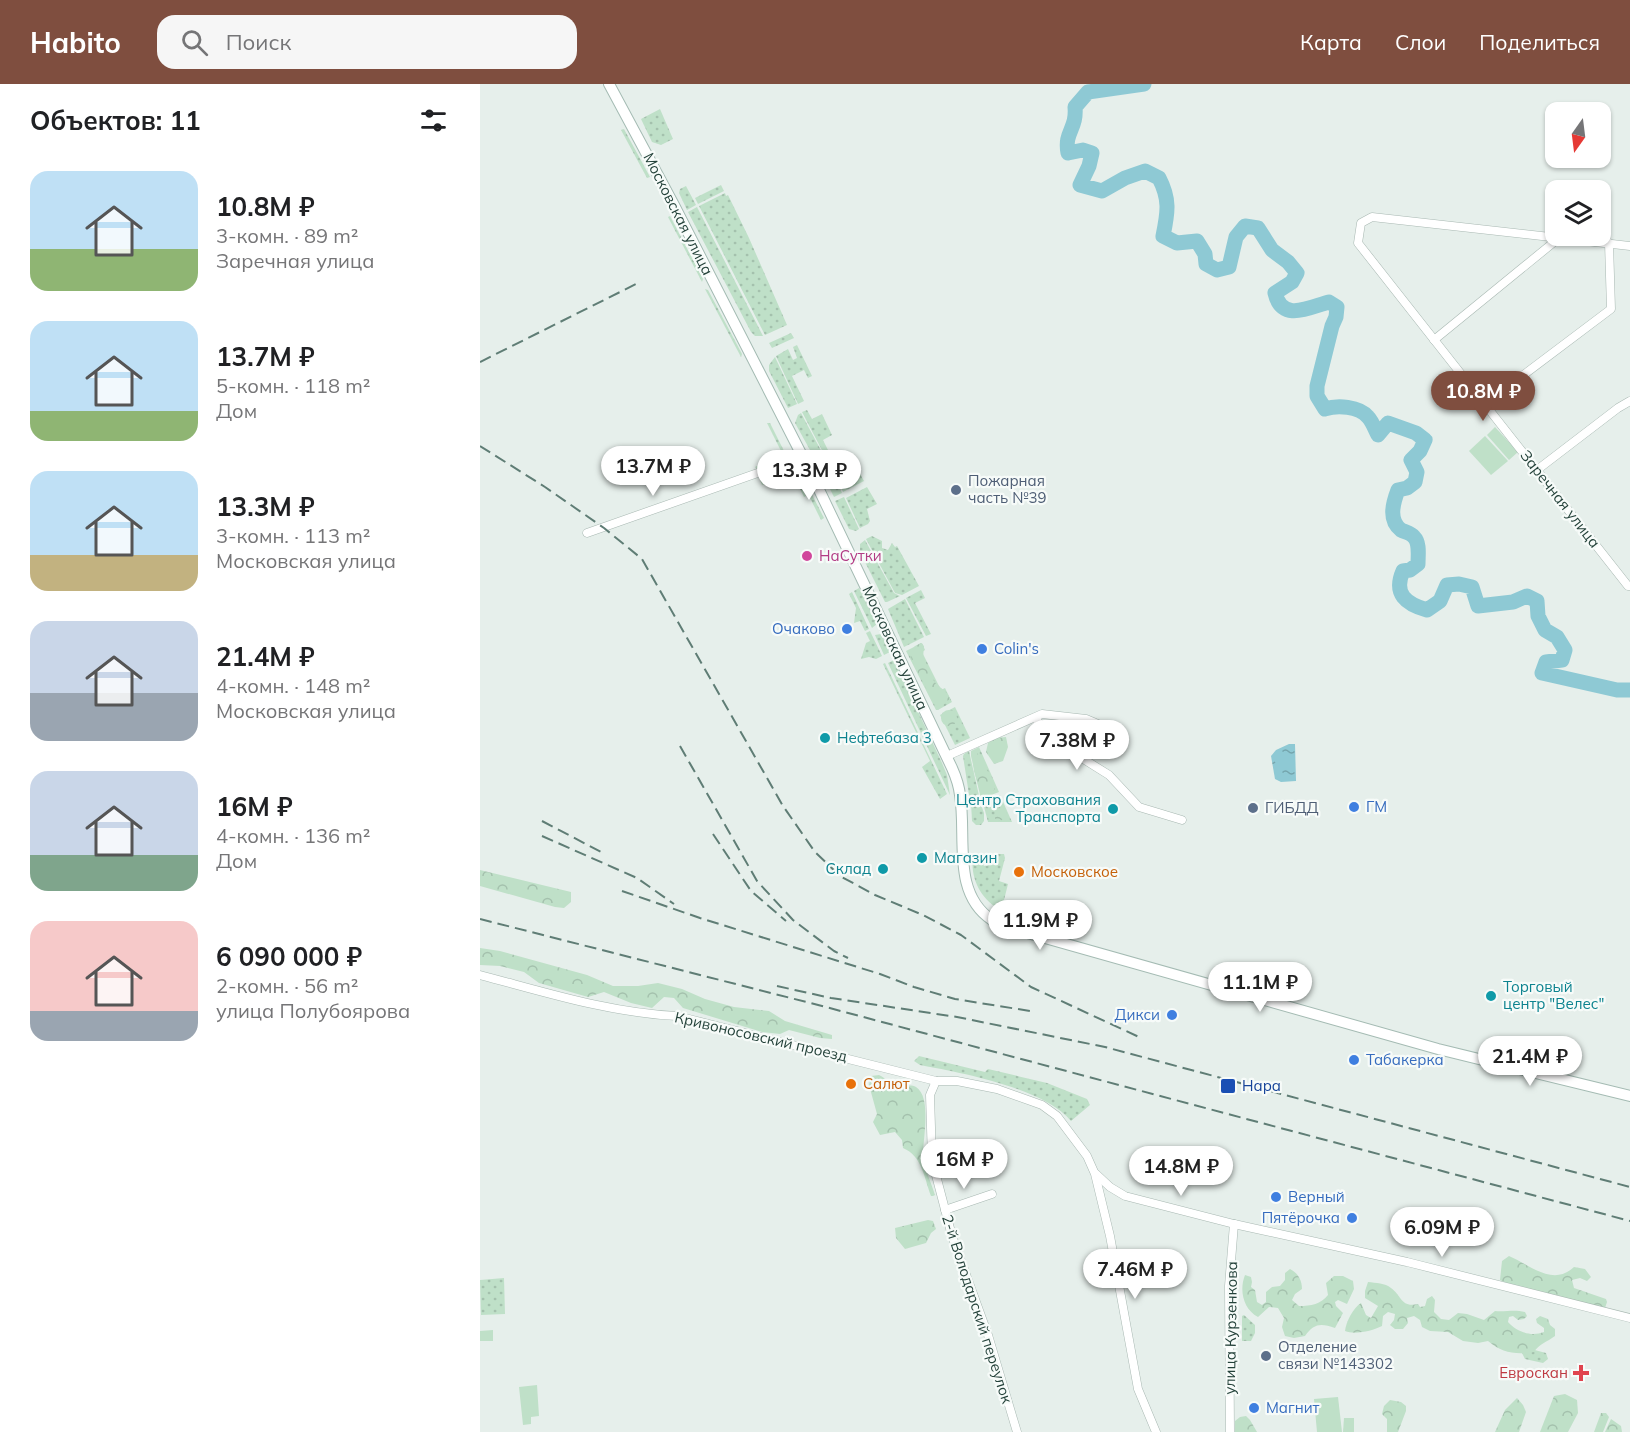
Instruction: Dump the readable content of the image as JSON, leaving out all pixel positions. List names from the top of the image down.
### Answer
{
  "streets": {
    "main road": ["Московская улица"],
    "street": [
      "Заречная улица",
      "Кривоносовский проезд",
      "2-й Володарский переулок",
      "улица Курзенкова"
    ]
  },
  "crossings": [
    ["Кривоносовский проезд", "2-й Володарский переулок"]
  ],
  "places": {
    "other": [
      "Пожарная часть №39",
      "НаСутки",
      "Очаково",
      "Colin's",
      "Нефтебаза 3",
      "ГМ",
      "ГИБДД",
      "Центр Страхования Транспорта",
      "Магазин",
      "Склад",
      "Московское",
      "Торговый центр \"Велес\"",
      "Дикси",
      "Табакерка",
      "Салют",
      "Верный",
      "Пятёрочка",
      "Отделение связи №143302",
      "Магнит"
    ],
    "transit": ["Нара"],
    "health": ["Евроскан"]
  },
  "north": "bottom",
  "page": {
    "header": "Habito",
    "search": "Поиск",
    "nav": ["Карта", "Слои", "Поделиться"],
    "heading": "Объектов: 11",
    "list": [
      {
        "name": "10.8M ₽",
        "note": "3-комн. · 89 m² · Заречная улица"
      },
      {
        "name": "13.7M ₽",
        "note": "5-комн. · 118 m² · Дом"
      },
      {
        "name": "13.3M ₽",
        "note": "3-комн. · 113 m² · Московская улица"
      },
      {
        "name": "21.4M ₽",
        "note": "4-комн. · 148 m² · Московская улица"
      },
      {
        "name": "16M ₽",
        "note": "4-комн. · 136 m² · Дом"
      },
      {
        "name": "6 090 000 ₽",
        "note": "2-комн. · 56 m² · улица Полубоярова"
      }
    ],
    "price": [
      "10.8M ₽",
      "13.7M ₽",
      "13.3M ₽",
      "7.38M ₽",
      "11.9M ₽",
      "11.1M ₽",
      "21.4M ₽",
      "16M ₽",
      "14.8M ₽",
      "6.09M ₽",
      "7.46M ₽"
    ]
  }
}
